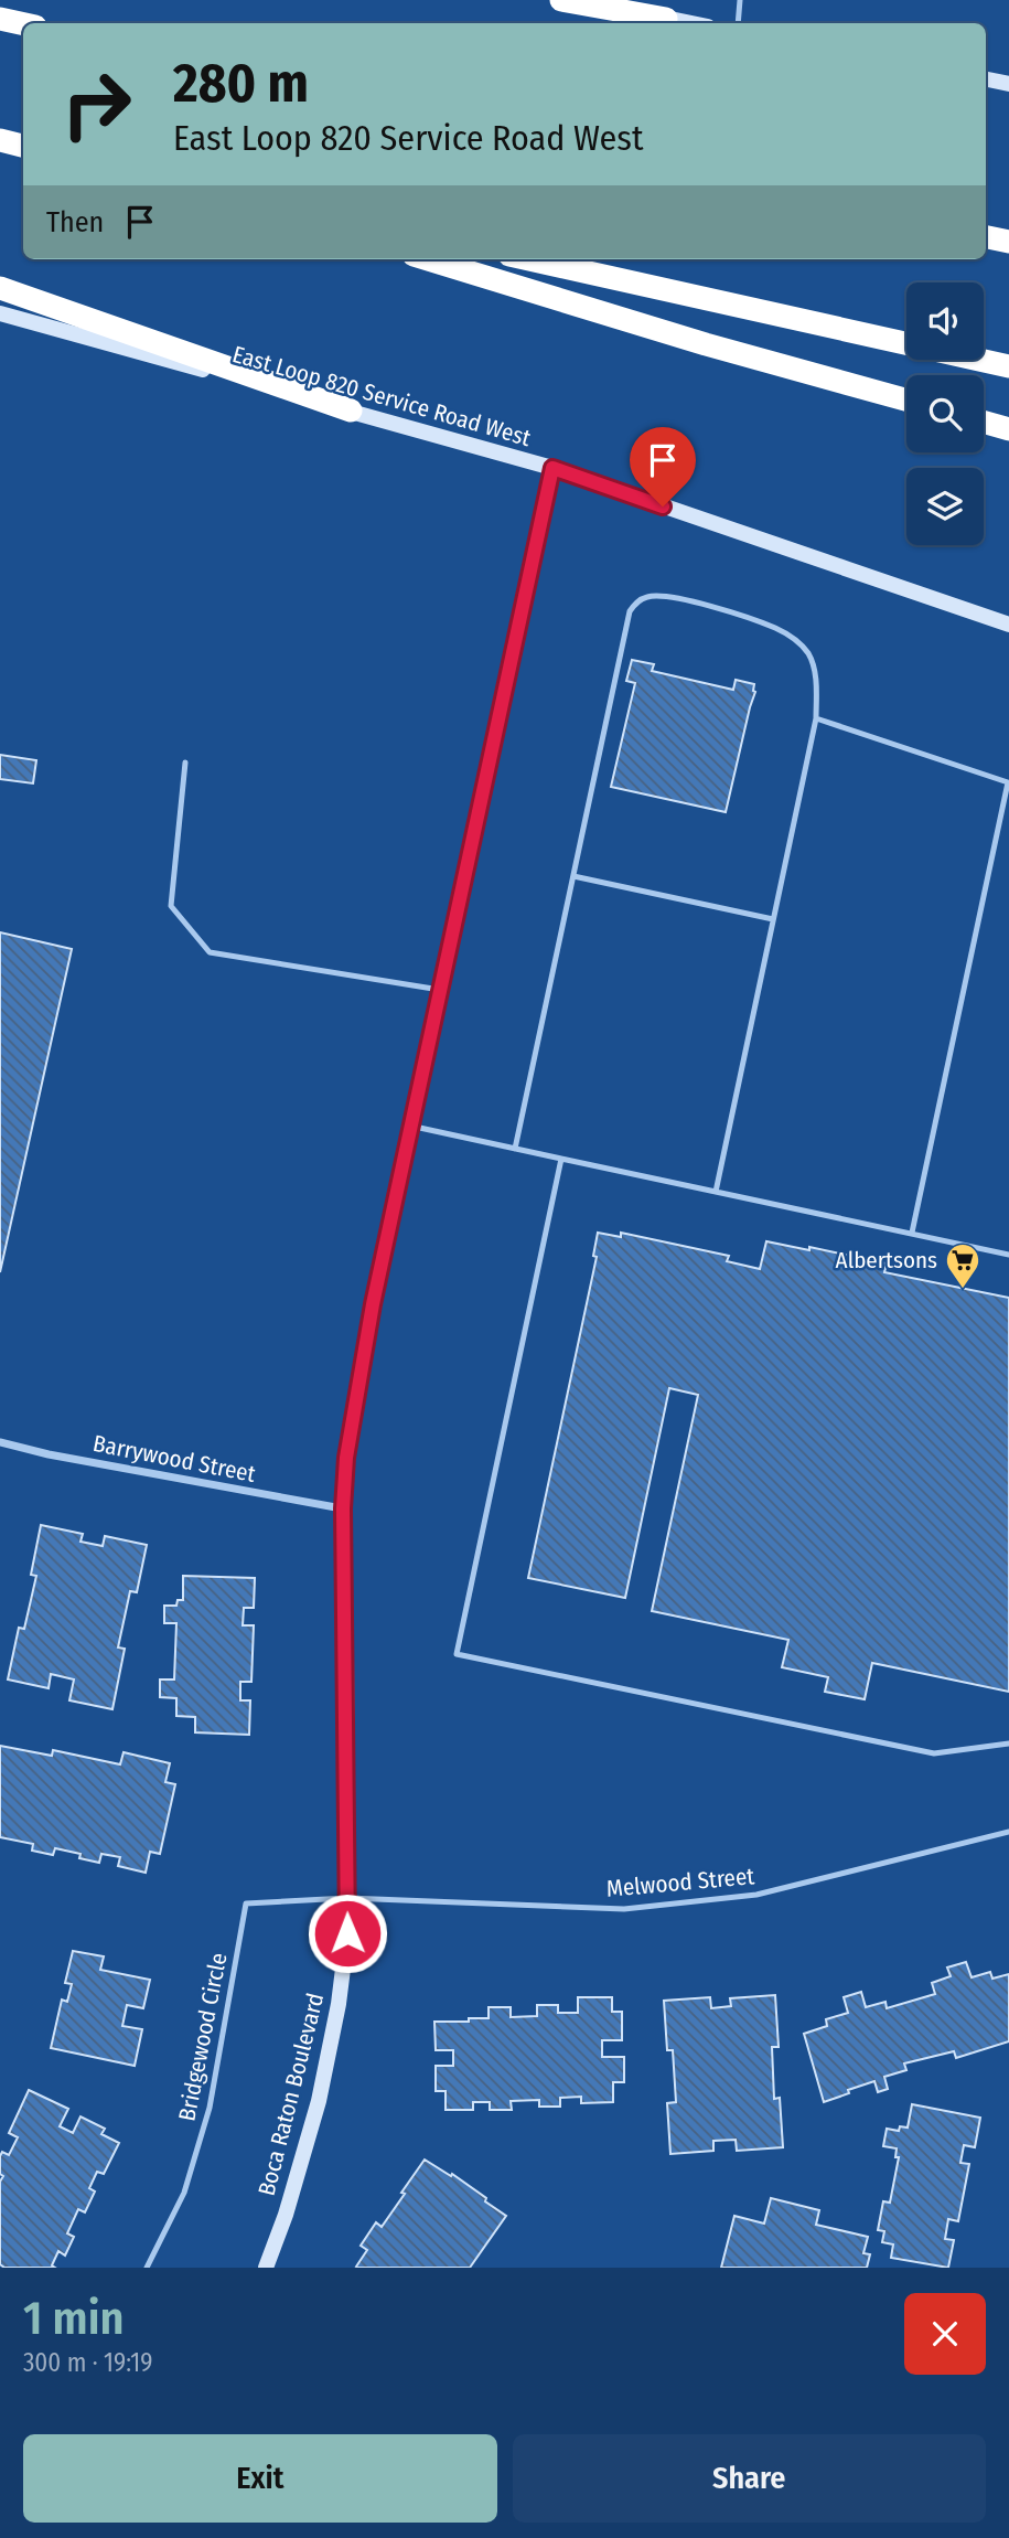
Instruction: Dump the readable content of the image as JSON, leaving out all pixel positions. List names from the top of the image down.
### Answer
{
  "streets": {
    "street": ["East Loop 820 Service Road West", "Barrywood Street", "Boca Raton Boulevard"],
    "lane": ["Melwood Street", "Bridgewood Circle"]
  },
  "crossings": [
    ["East Loop 820 Service Road West", "Boca Raton Boulevard"],
    ["Barrywood Street", "Boca Raton Boulevard"],
    ["Melwood Street", "Bridgewood Circle"],
    ["Melwood Street", "Boca Raton Boulevard"],
    ["Bridgewood Circle", "Boca Raton Boulevard"]
  ],
  "places": {
    "supermarket": ["Albertsons"]
  },
  "page": {
    "turn": ["280 m", "East Loop 820 Service Road West"],
    "then": "Then",
    "heading": ["1 min", "300 m · 19:19"],
    "buttons": ["Exit", "Share"]
  }
}
